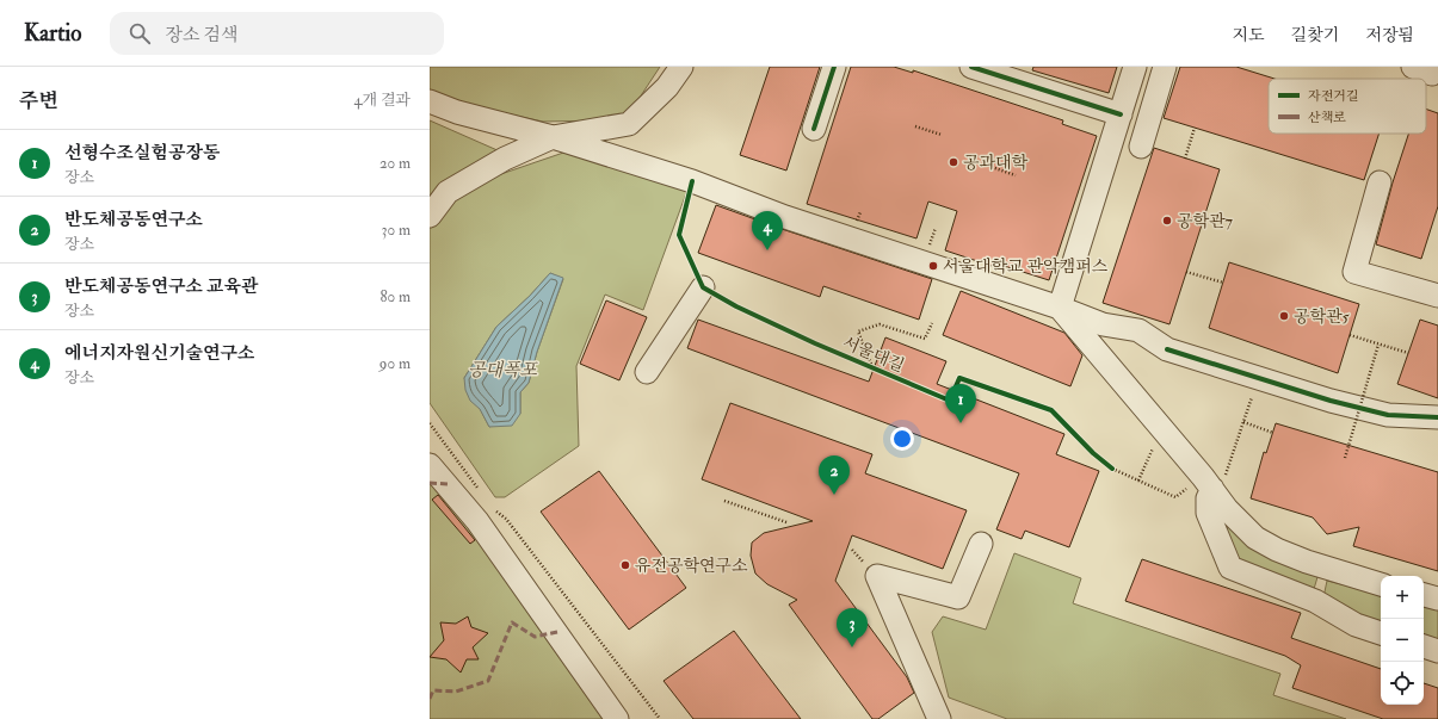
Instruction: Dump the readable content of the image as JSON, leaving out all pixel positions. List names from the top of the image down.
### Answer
{
  "streets": {
    "cycle path": ["서울대길"]
  },
  "water": ["공대폭포"],
  "places": [
    "공과대학",
    "공학관7",
    "서울대학교 관악캠퍼스",
    "공학관5",
    "유전공학연구소"
  ],
  "legend": ["자전거길", "산책로"],
  "page": {
    "header": "Kartio",
    "search": "장소 검색",
    "nav": ["지도", "길찾기", "저장됨"],
    "heading": ["주변", "4개 결과"],
    "list": [
      {
        "mark": "1",
        "name": "선형수조실험공장동",
        "note": "장소",
        "value": "20 m"
      },
      {
        "mark": "2",
        "name": "반도체공동연구소",
        "note": "장소",
        "value": "30 m"
      },
      {
        "mark": "3",
        "name": "반도체공동연구소 교육관",
        "note": "장소",
        "value": "80 m"
      },
      {
        "mark": "4",
        "name": "에너지자원신기술연구소",
        "note": "장소",
        "value": "90 m"
      }
    ],
    "pins": [
      "4",
      "1",
      "2",
      "3"
    ],
    "map_buttons": ["+", "−"]
  }
}
